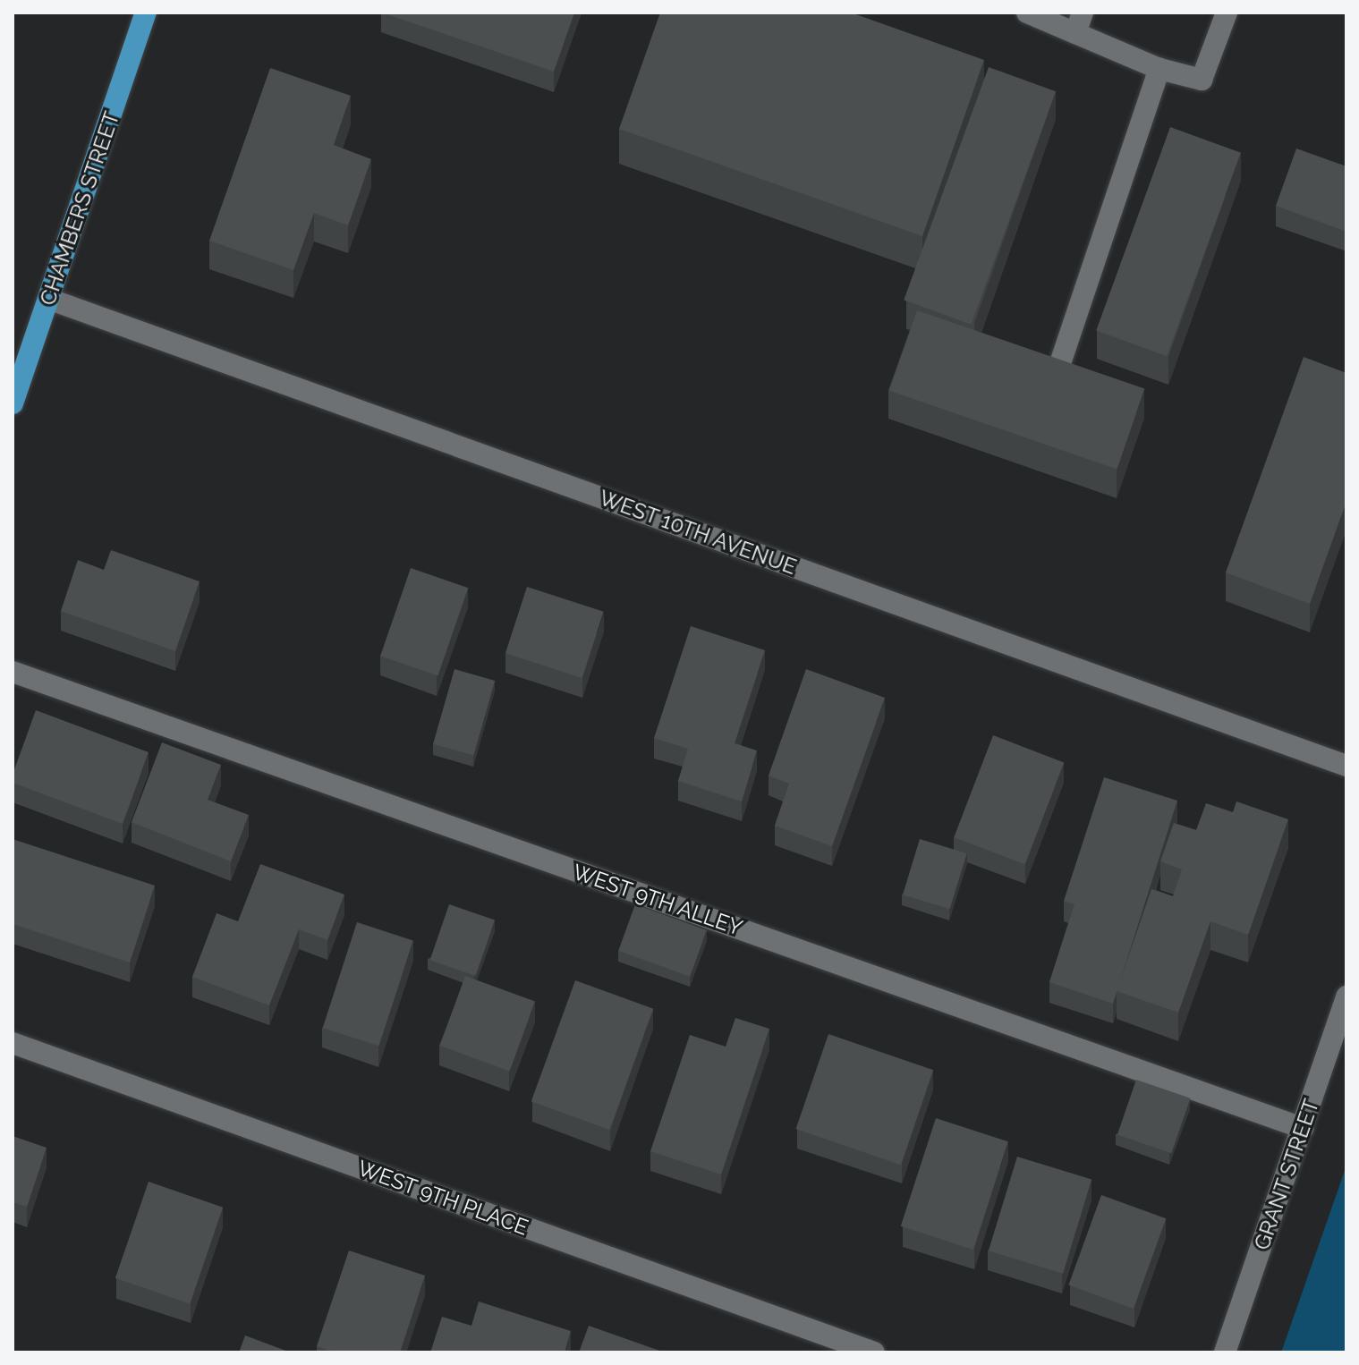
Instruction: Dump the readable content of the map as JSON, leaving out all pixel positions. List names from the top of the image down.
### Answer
{
  "streets": {
    "main road": ["CHAMBERS STREET"],
    "street": [
      "WEST 10TH AVENUE",
      "WEST 9TH ALLEY",
      "GRANT STREET",
      "WEST 9TH PLACE"
    ]
  },
  "crossings": [
    ["CHAMBERS STREET", "WEST 10TH AVENUE"],
    ["WEST 9TH ALLEY", "GRANT STREET"]
  ]
}
